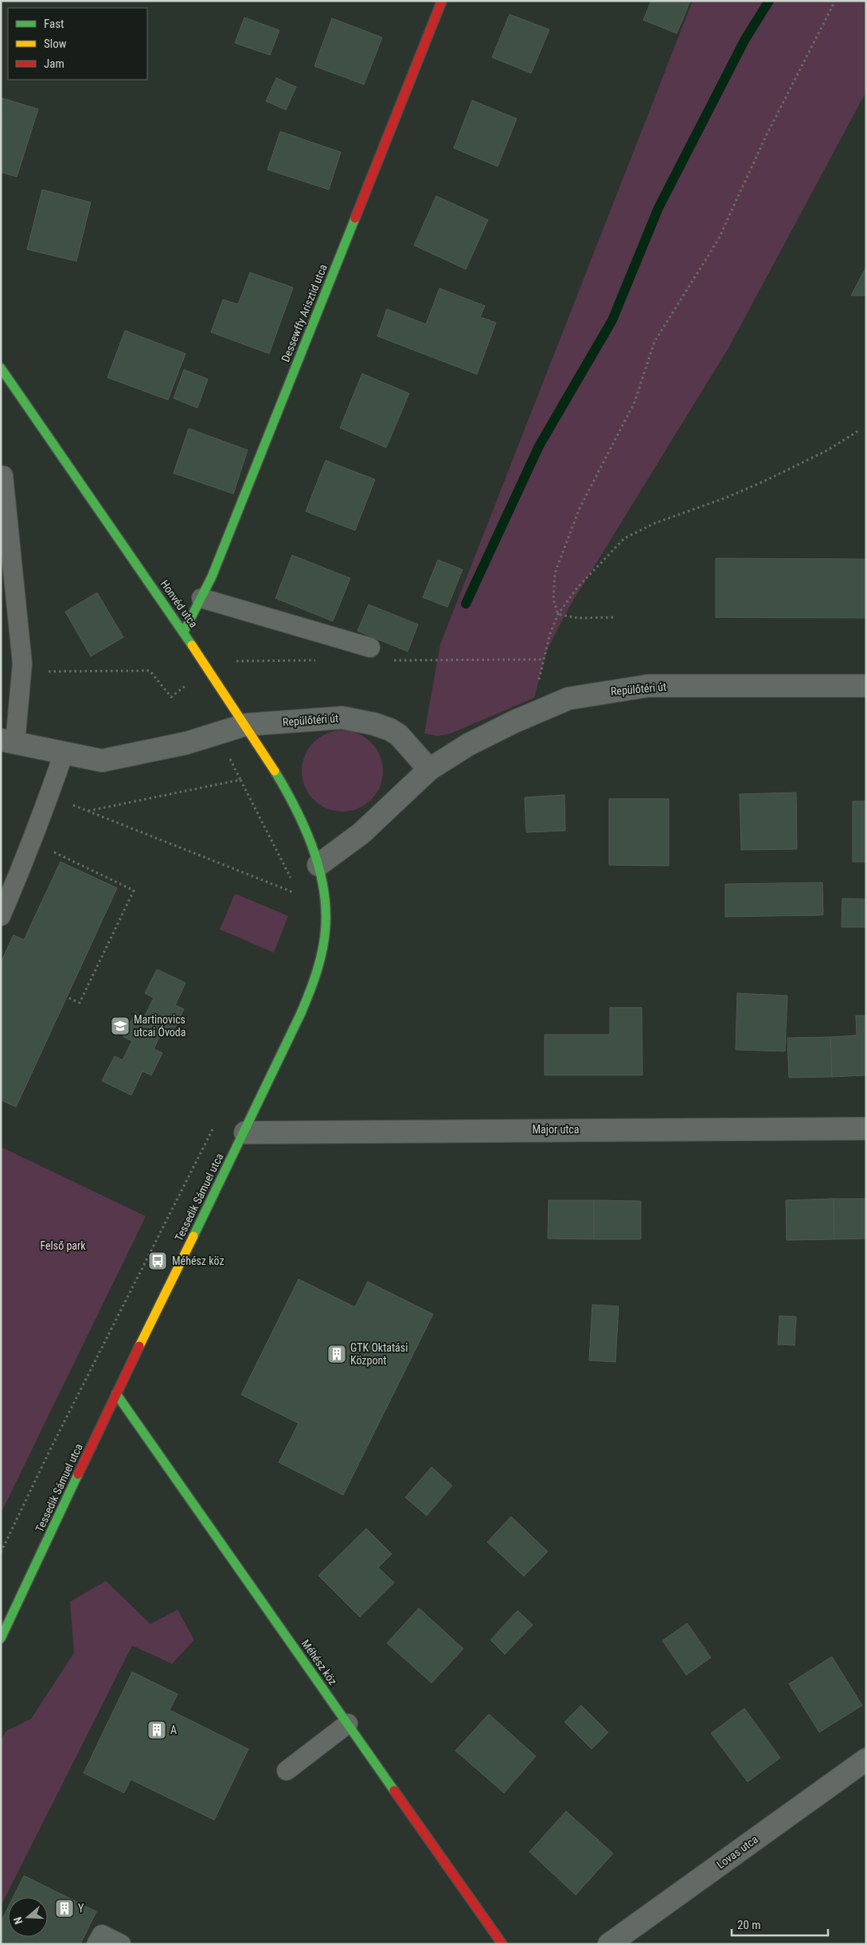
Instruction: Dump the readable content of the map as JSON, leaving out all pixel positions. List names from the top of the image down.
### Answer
{
  "streets": {
    "street": [
      "Dessewffy Arisztid utca",
      "Honvéd utca",
      "Repülőtéri út",
      "Major utca",
      "Tessedik Sámuel utca",
      "Méhész köz",
      "Lovas utca"
    ]
  },
  "crossings": [
    ["Dessewffy Arisztid utca", "Honvéd utca"],
    ["Honvéd utca", "Repülőtéri út"],
    ["Honvéd utca", "Tessedik Sámuel utca"],
    ["Repülőtéri út", "Tessedik Sámuel utca"],
    ["Major utca", "Tessedik Sámuel utca"],
    ["Tessedik Sámuel utca", "Méhész köz"]
  ],
  "parks": ["Felső park"],
  "places": {
    "school or university": ["Martinovics utcai Óvoda"],
    "bus stop": ["Méhész köz"],
    "building": ["GTK Oktatási Központ", "A", "Y"]
  },
  "legend": ["Fast", "Slow", "Jam"],
  "scale_bar": "20 m",
  "north": "left"
}
